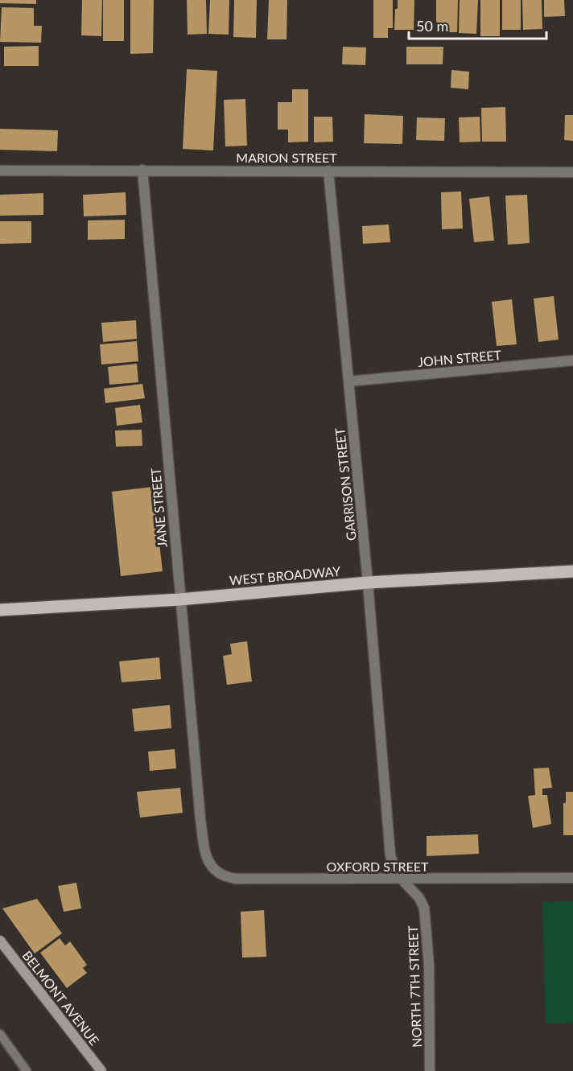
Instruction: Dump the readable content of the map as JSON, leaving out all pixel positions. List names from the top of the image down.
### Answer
{
  "streets": {
    "main road": ["WEST BROADWAY", "BELMONT AVENUE"],
    "street": [
      "MARION STREET",
      "JOHN STREET",
      "GARRISON STREET",
      "JANE STREET",
      "OXFORD STREET",
      "NORTH 7TH STREET"
    ]
  },
  "crossings": [
    ["MARION STREET", "GARRISON STREET"],
    ["MARION STREET", "JANE STREET"],
    ["JOHN STREET", "GARRISON STREET"],
    ["GARRISON STREET", "WEST BROADWAY"],
    ["GARRISON STREET", "OXFORD STREET"],
    ["GARRISON STREET", "NORTH 7TH STREET"],
    ["JANE STREET", "WEST BROADWAY"],
    ["JANE STREET", "OXFORD STREET"],
    ["OXFORD STREET", "NORTH 7TH STREET"]
  ],
  "scale_bar": "50 m"
}
